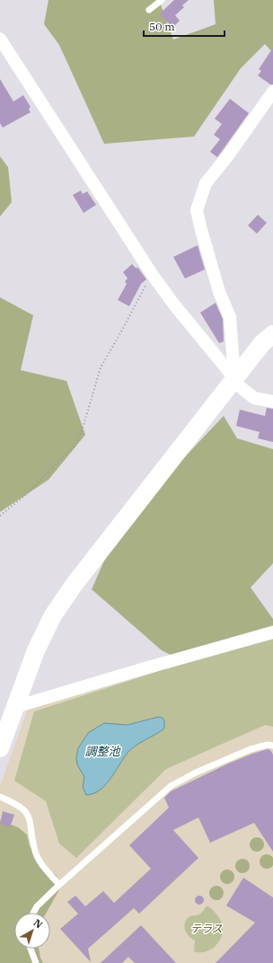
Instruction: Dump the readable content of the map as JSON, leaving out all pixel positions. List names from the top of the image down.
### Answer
{
  "water": ["調整池"],
  "parks": ["テラス"],
  "scale_bar": "50 m",
  "north": "top right"
}
